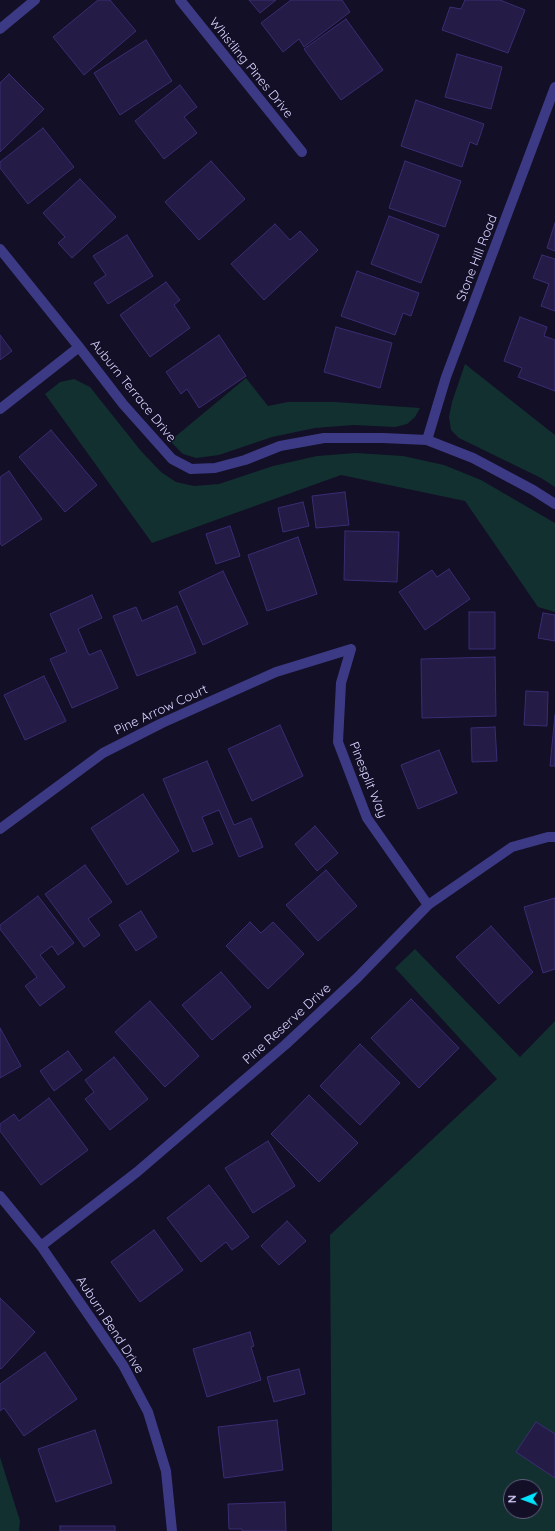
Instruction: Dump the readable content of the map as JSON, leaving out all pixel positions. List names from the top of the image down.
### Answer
{
  "streets": {
    "street": [
      "Whistling Pines Drive",
      "Stone Hill Road",
      "Auburn Terrace Drive",
      "Pine Arrow Court",
      "Pinesplit Way",
      "Pine Reserve Drive",
      "Auburn Bend Drive"
    ]
  },
  "crossings": [
    ["Stone Hill Road", "Auburn Terrace Drive"],
    ["Pine Arrow Court", "Pinesplit Way"],
    ["Pinesplit Way", "Pine Reserve Drive"],
    ["Pine Reserve Drive", "Auburn Bend Drive"]
  ],
  "north": "left"
}
